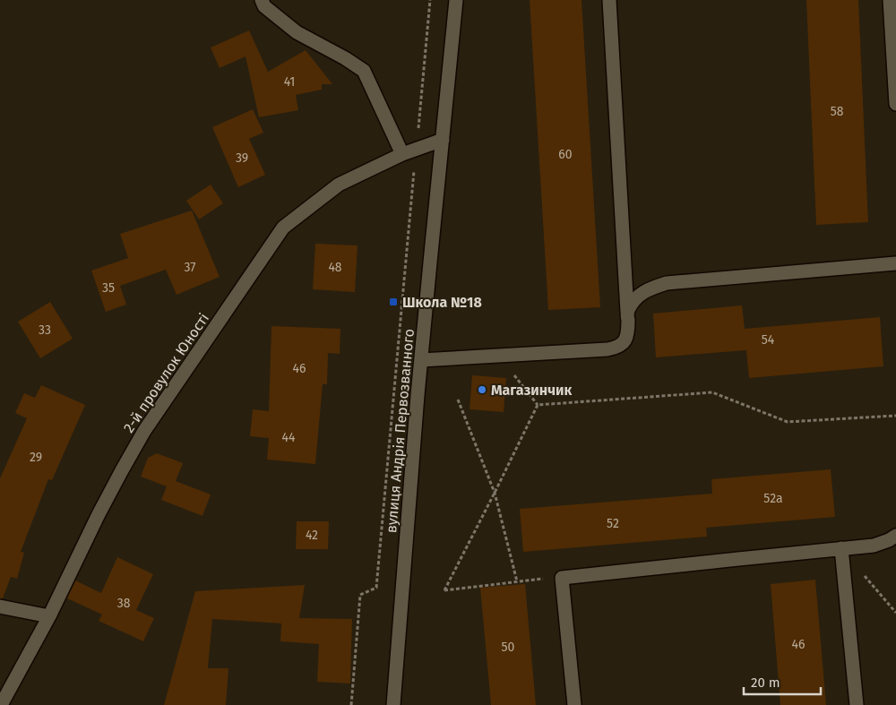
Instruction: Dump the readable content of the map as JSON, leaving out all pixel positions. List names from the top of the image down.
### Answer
{
  "streets": {
    "street": ["2-й провулок Юності", "вулиця Андрія Первозванного"]
  },
  "crossings": [
    ["2-й провулок Юності", "вулиця Андрія Первозванного"]
  ],
  "places": {
    "transit": ["Школа №18"],
    "other": ["Магазинчик"]
  },
  "house_numbers": [
    "41",
    "58",
    "60",
    "39",
    "37",
    "48",
    "35",
    "33",
    "54",
    "46",
    "44",
    "29",
    "52а",
    "52",
    "42",
    "38",
    "46",
    "50"
  ],
  "scale_bar": "20 m"
}
